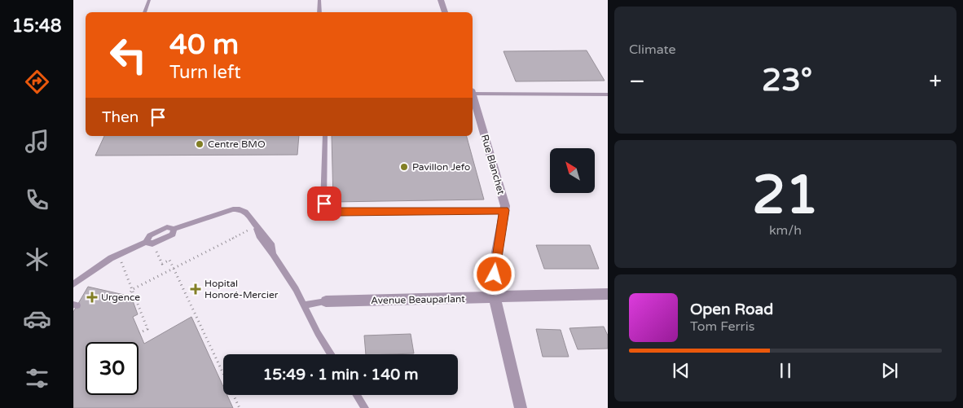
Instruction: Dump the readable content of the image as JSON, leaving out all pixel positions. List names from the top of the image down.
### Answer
{
  "streets": {
    "street": ["Rue Blanchet", "Avenue Beauparlant"]
  },
  "crossings": [
    ["Rue Blanchet", "Avenue Beauparlant"]
  ],
  "places": {
    "other": ["Centre BMO", "Pavillon Jefo"],
    "health": ["Hopital Honoré-Mercier", "Urgence"]
  },
  "north": "top left",
  "page": {
    "tabs": "15:48",
    "tile": [
      "Climate",
      ["21", "km/h"]
    ],
    "turn": ["40 m", "Turn left"],
    "heat": ["−", "23°", "+"],
    "then": "Then",
    "song": ["Open Road", "Tom Ferris"],
    "limit": "30",
    "trip": "15:49 · 1 min · 140 m"
  }
}
